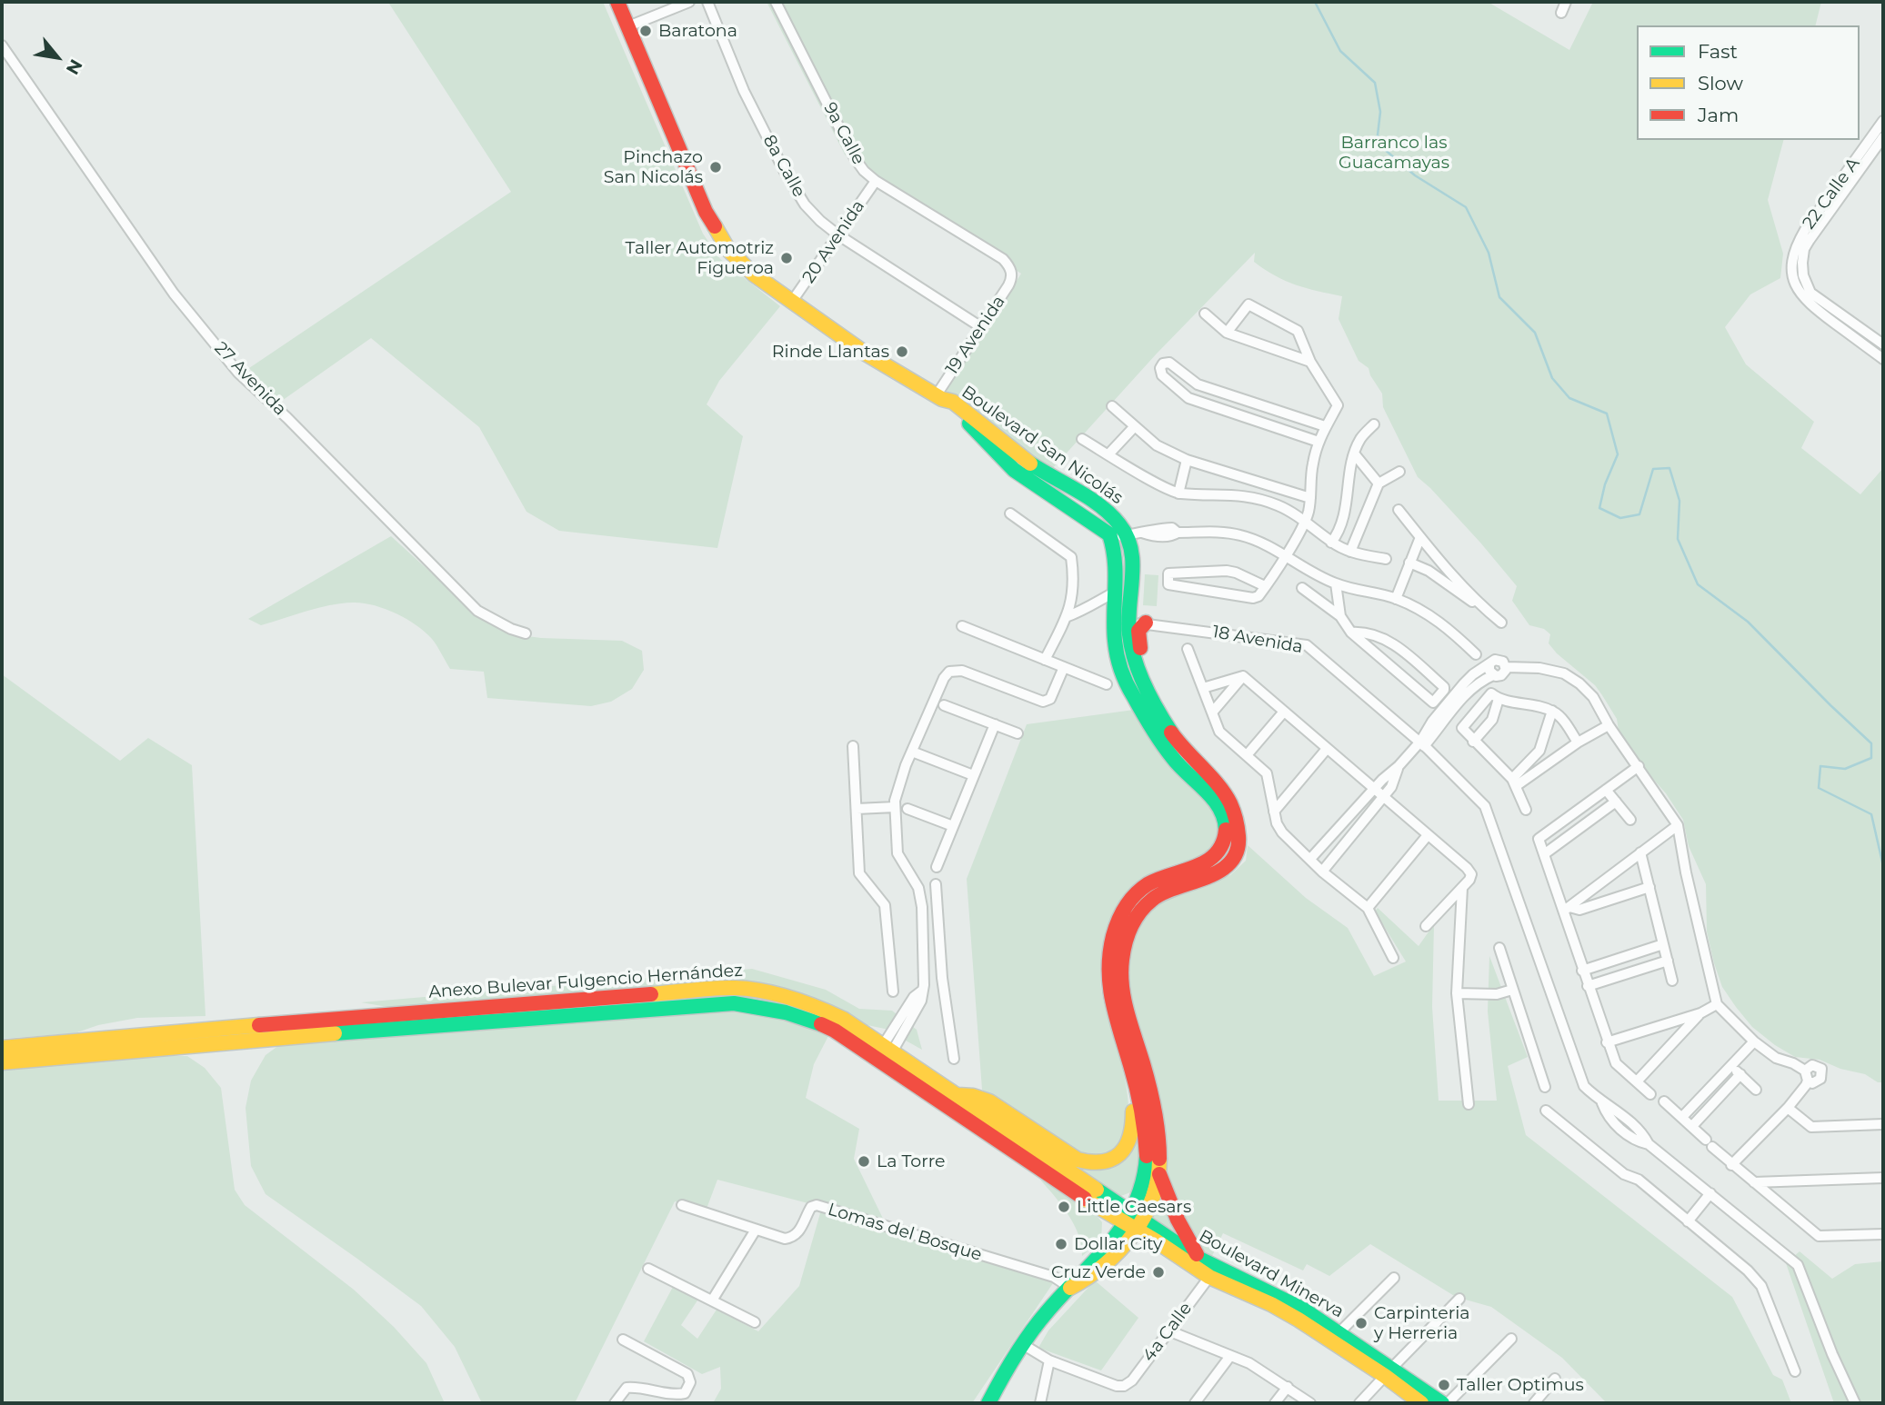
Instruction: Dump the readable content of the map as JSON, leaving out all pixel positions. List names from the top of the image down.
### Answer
{
  "streets": {
    "main road": ["Boulevard San Nicolás", "Anexo Bulevar Fulgencio Hernández", "Boulevard Minerva"],
    "street": [
      "9a Calle",
      "8a Calle",
      "22 Calle A",
      "20 Avenida",
      "19 Avenida",
      "27 Avenida",
      "18 Avenida",
      "Lomas del Bosque",
      "4a Calle"
    ]
  },
  "crossings": [
    ["9a Calle", "20 Avenida"],
    ["9a Calle", "19 Avenida"],
    ["8a Calle", "20 Avenida"],
    ["8a Calle", "19 Avenida"],
    ["20 Avenida", "Boulevard San Nicolás"],
    ["19 Avenida", "Boulevard San Nicolás"],
    ["Boulevard San Nicolás", "18 Avenida"],
    ["Boulevard San Nicolás", "Anexo Bulevar Fulgencio Hernández"],
    ["Boulevard San Nicolás", "Boulevard Minerva"],
    ["Anexo Bulevar Fulgencio Hernández", "Boulevard Minerva"],
    ["Boulevard Minerva", "4a Calle"]
  ],
  "parks": ["Barranco las Guacamayas"],
  "places": [
    "Baratona",
    "Pinchazo San Nicolás",
    "Taller Automotriz Figueroa",
    "Rinde Llantas",
    "La Torre",
    "Little Caesars",
    "Dollar City",
    "Cruz Verde",
    "Carpinteria y Herreria",
    "Taller Optimus"
  ],
  "legend": ["Fast", "Slow", "Jam"],
  "north": "bottom right"
}
